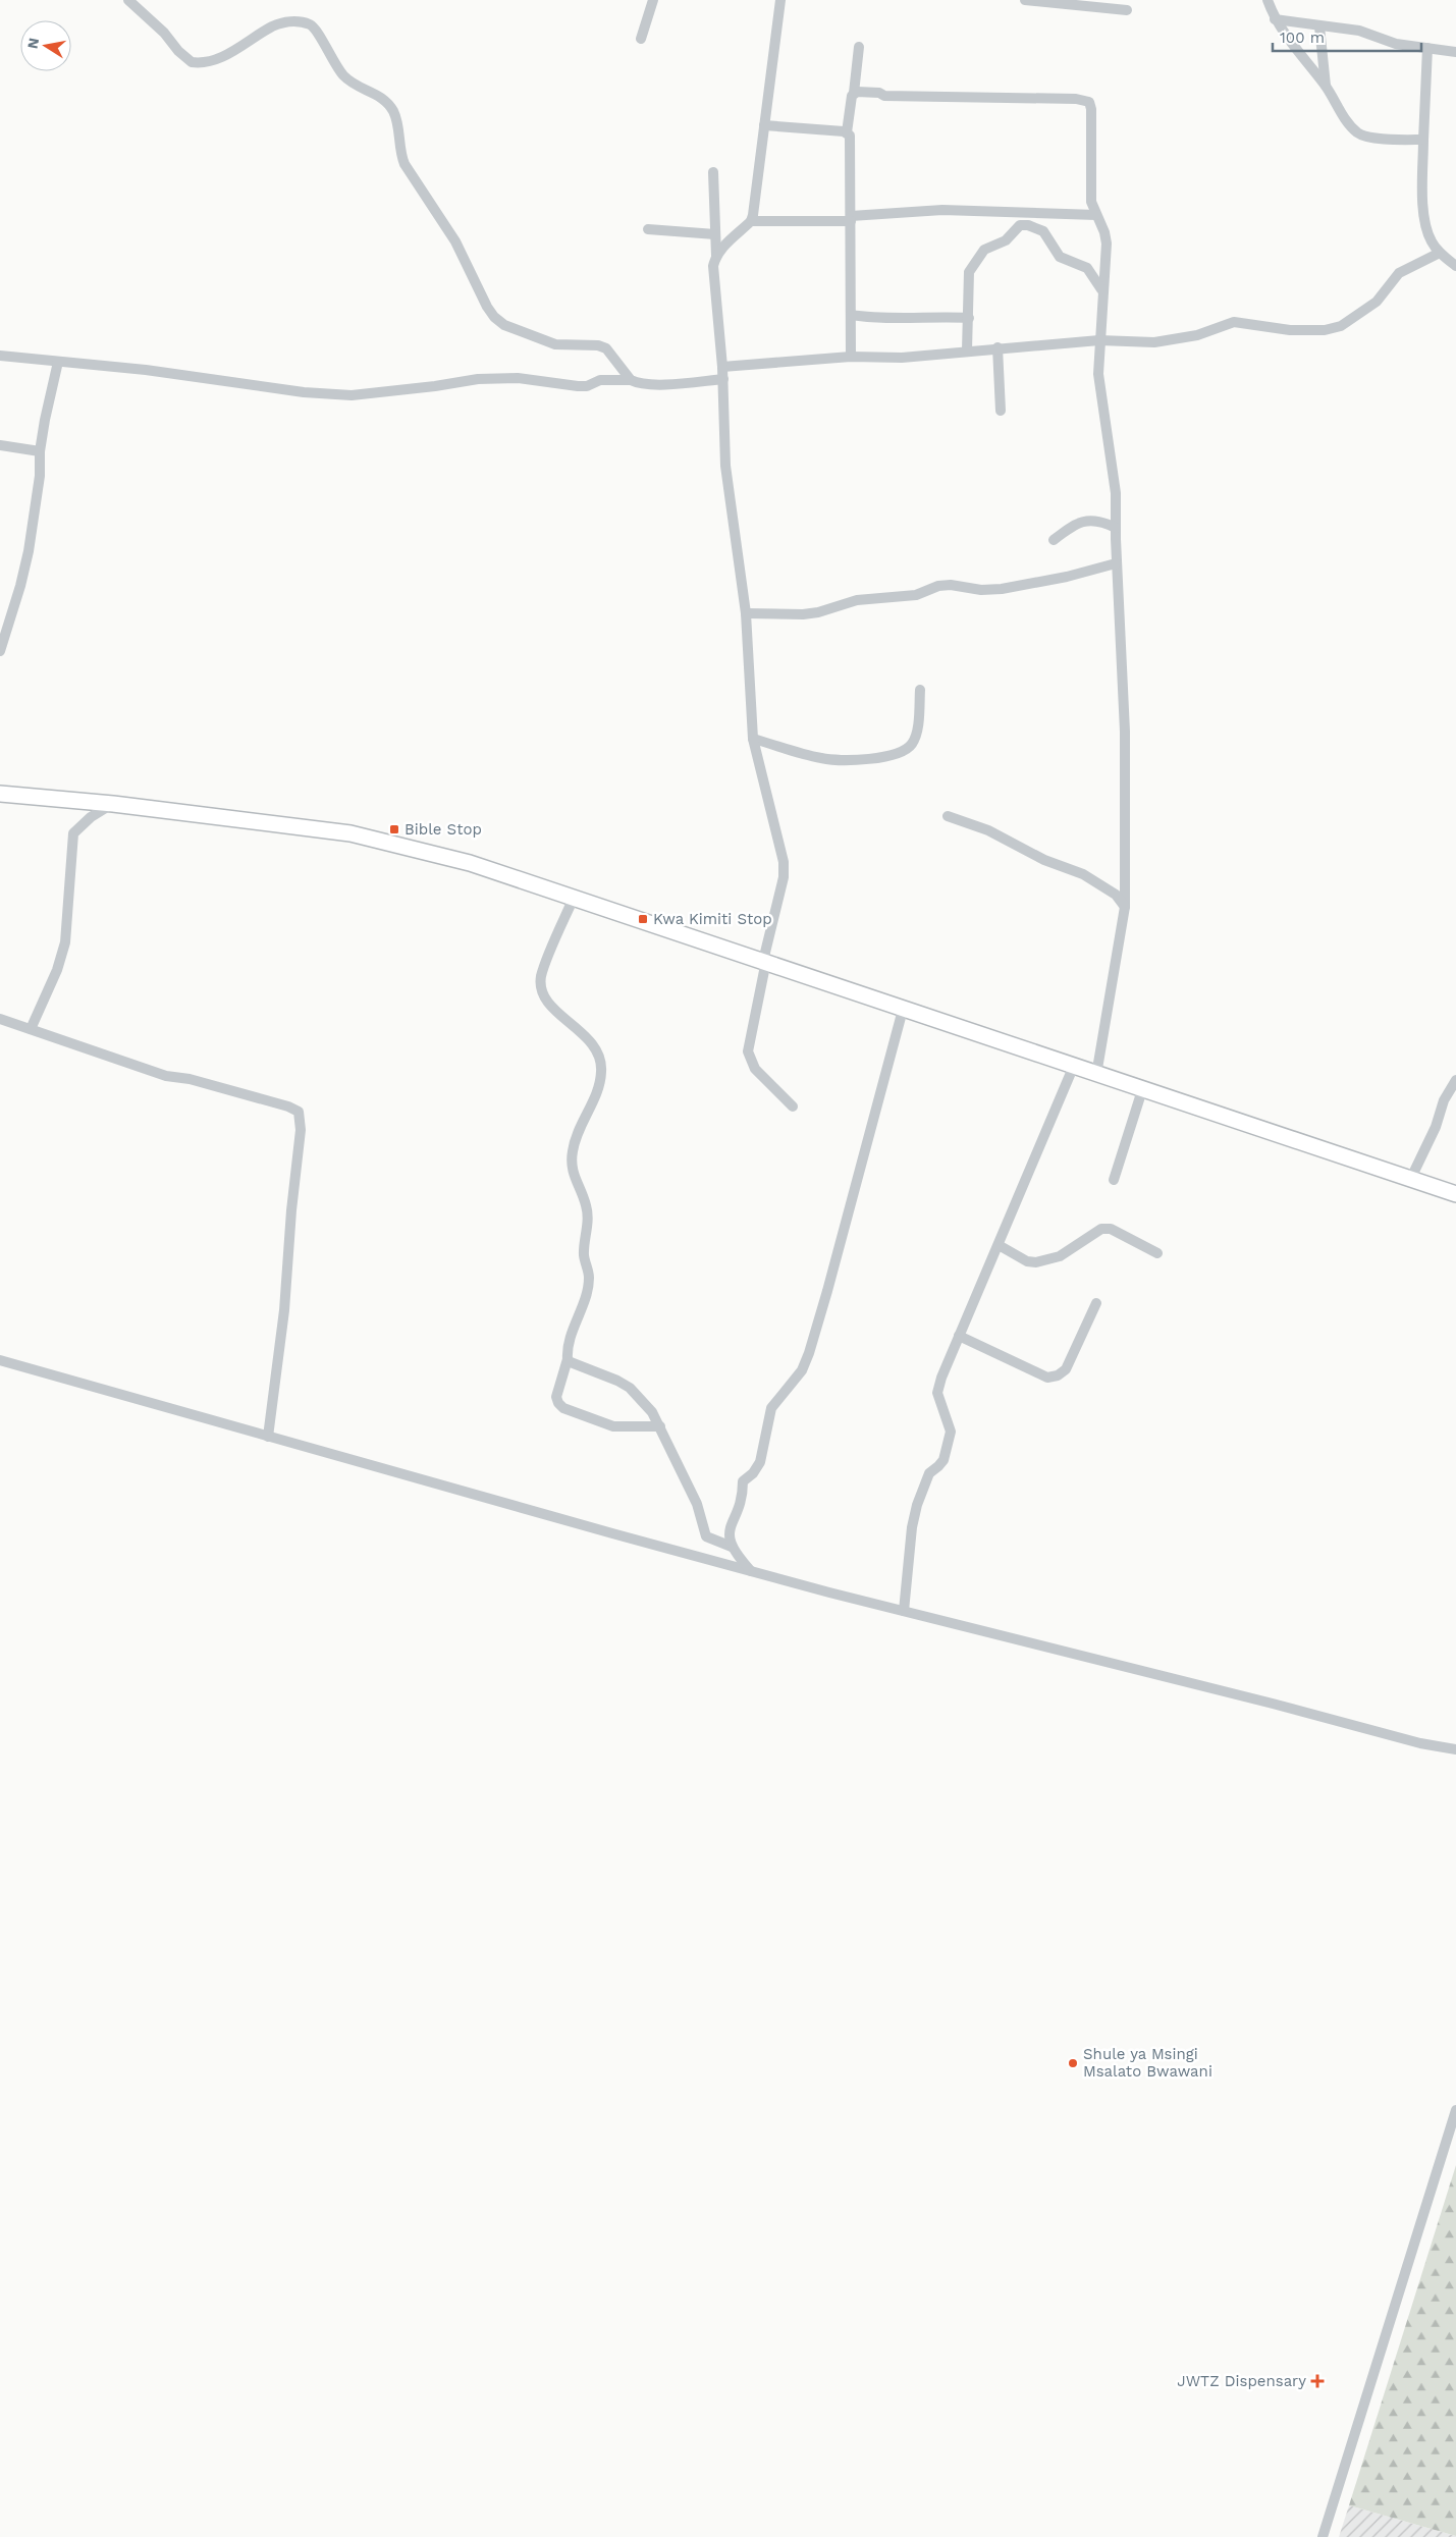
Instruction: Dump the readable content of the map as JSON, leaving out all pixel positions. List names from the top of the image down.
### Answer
{
  "places": {
    "transit": ["Bible Stop", "Kwa Kimiti Stop"],
    "other": ["Shule ya Msingi Msalato Bwawani"],
    "health": ["JWTZ Dispensary"]
  },
  "scale_bar": "100 m",
  "north": "left"
}
